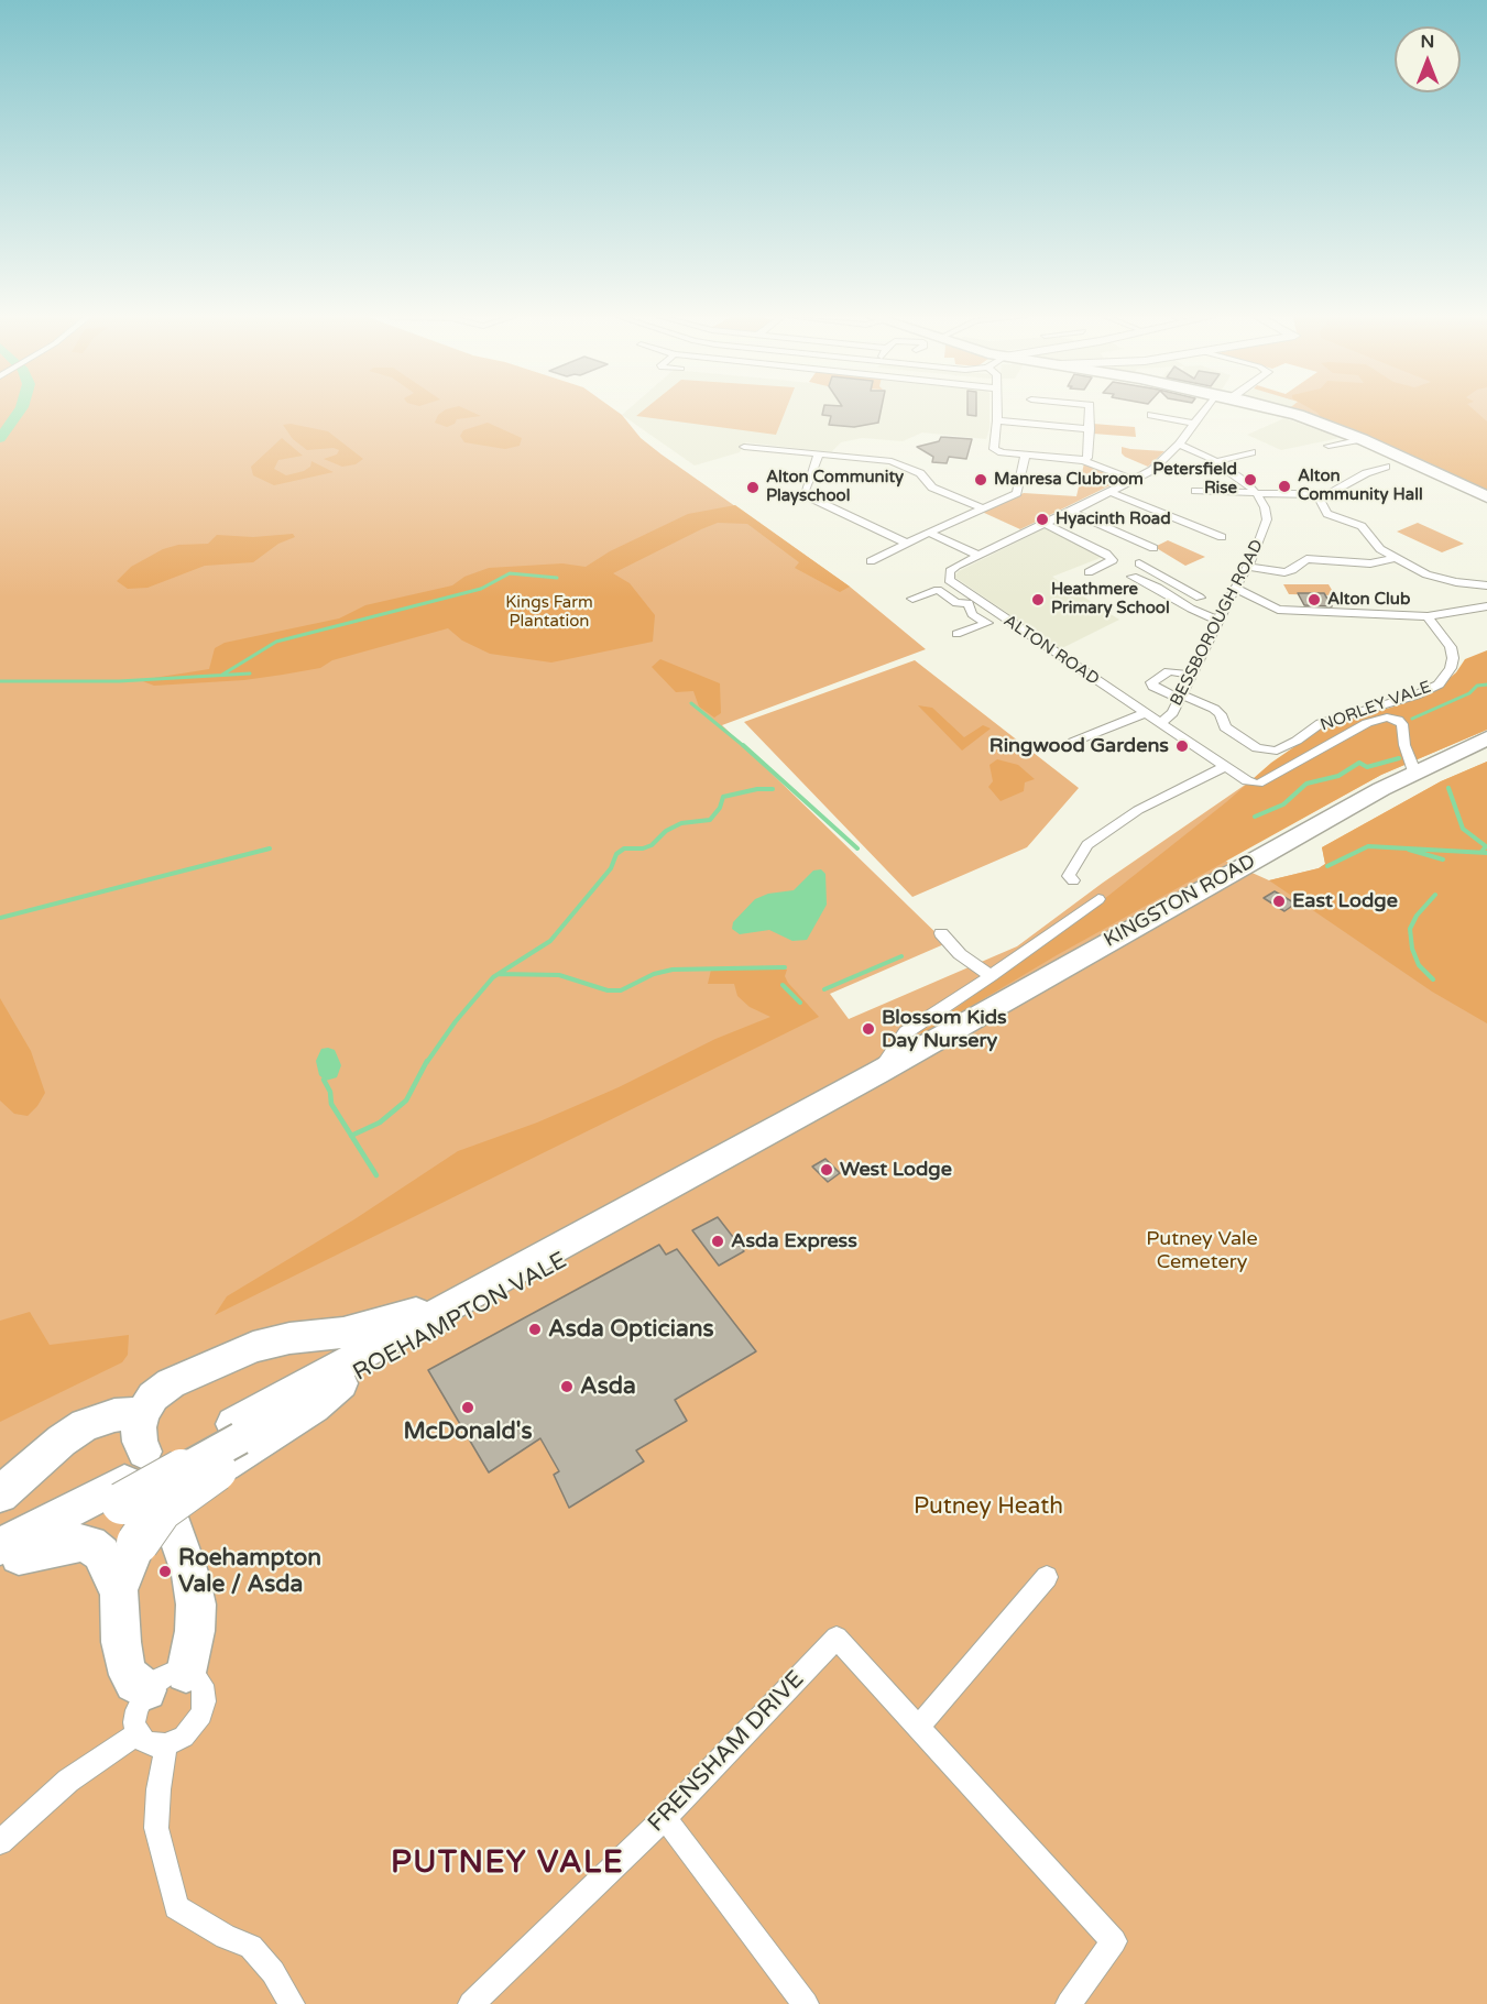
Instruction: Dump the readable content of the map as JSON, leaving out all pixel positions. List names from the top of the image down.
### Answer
{
  "streets": {
    "highway": ["KINGSTON ROAD", "ROEHAMPTON VALE"],
    "street": [
      "BESSBOROUGH ROAD",
      "ALTON ROAD",
      "NORLEY VALE",
      "FRENSHAM DRIVE"
    ]
  },
  "crossings": [
    ["BESSBOROUGH ROAD", "ALTON ROAD"],
    ["BESSBOROUGH ROAD", "NORLEY VALE"],
    ["ALTON ROAD", "KINGSTON ROAD"],
    ["KINGSTON ROAD", "ROEHAMPTON VALE"]
  ],
  "districts": ["PUTNEY VALE"],
  "parks": ["Kings Farm Plantation", "Putney Vale Cemetery", "Putney Heath"],
  "places": [
    "Manresa Clubroom",
    "Petersfield Rise",
    "Alton Community Hall",
    "Alton Community Playschool",
    "Hyacinth Road",
    "Heathmere Primary School",
    "Alton Club",
    "Ringwood Gardens",
    "East Lodge",
    "Blossom Kids Day Nursery",
    "West Lodge",
    "Asda Express",
    "Asda Opticians",
    "Asda",
    "McDonald's",
    "Roehampton Vale / Asda"
  ],
  "north": "top"
}
